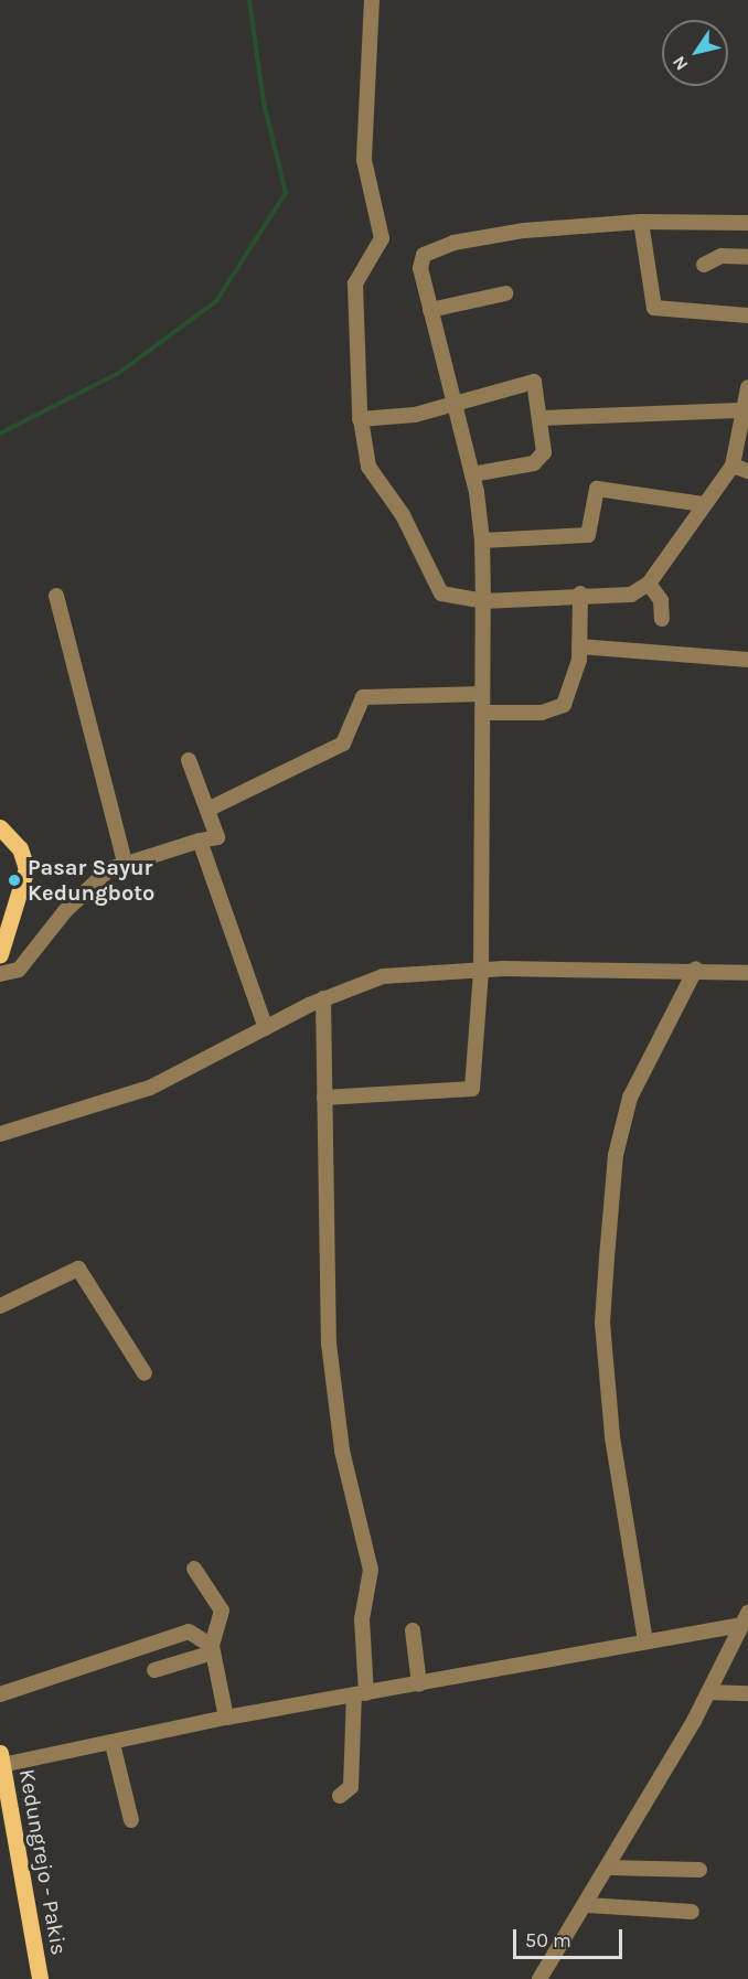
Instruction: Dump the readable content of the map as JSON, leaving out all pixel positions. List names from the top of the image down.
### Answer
{
  "streets": {
    "main road": ["Kedungrejo - Pakis"]
  },
  "places": ["Pasar Sayur Kedungboto"],
  "scale_bar": "50 m",
  "north": "bottom left"
}
